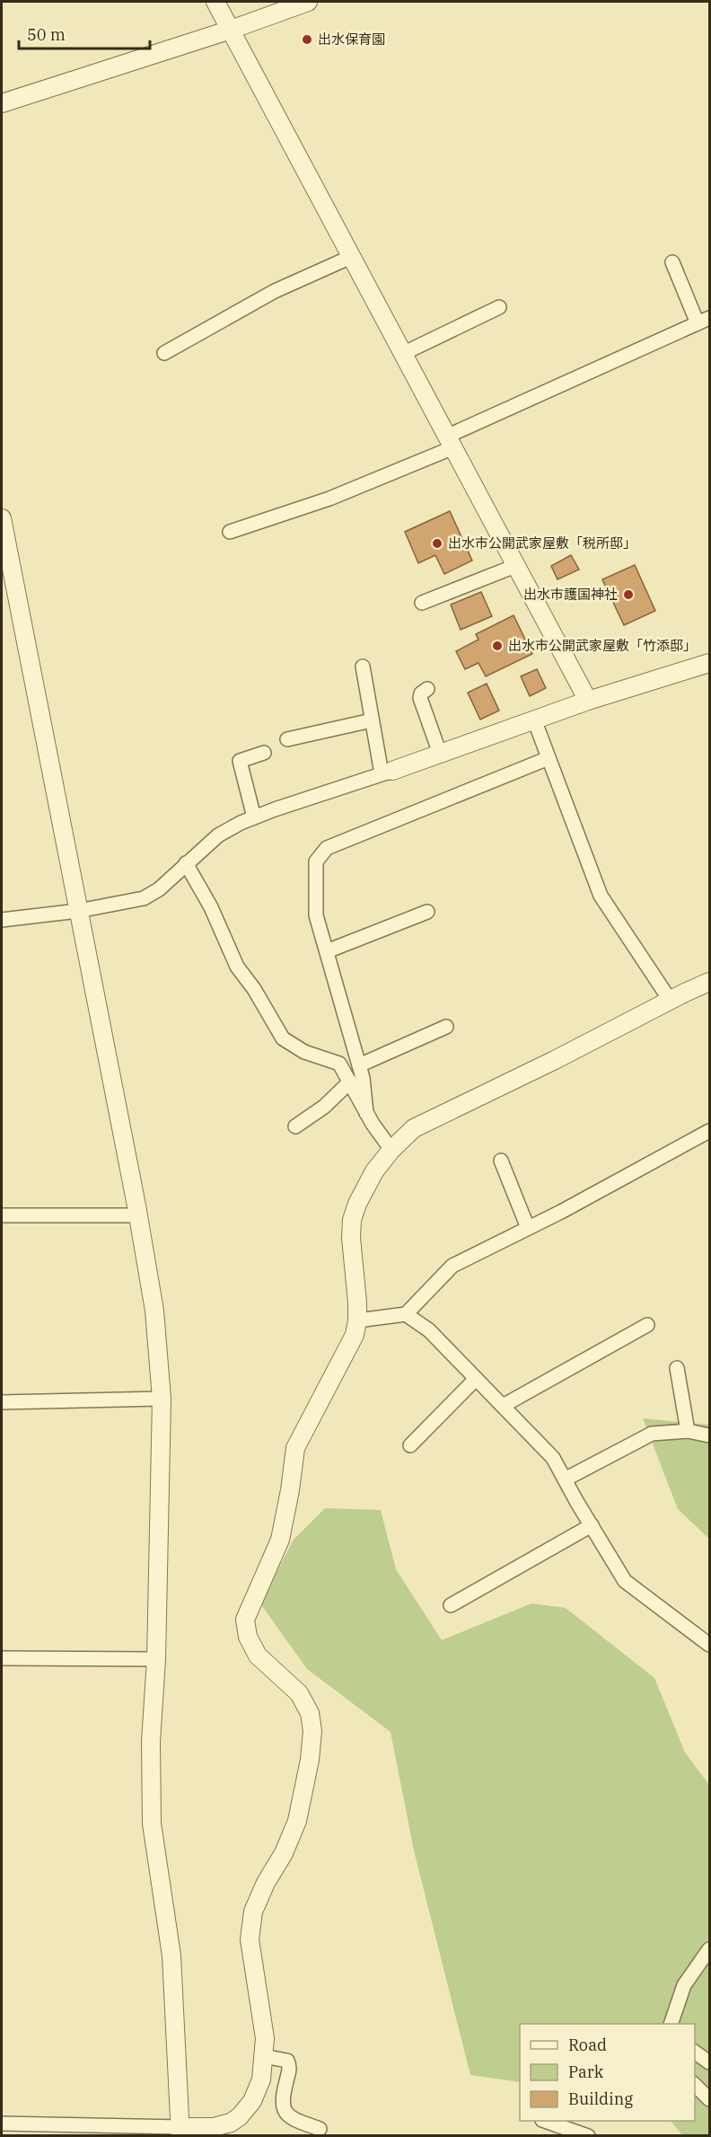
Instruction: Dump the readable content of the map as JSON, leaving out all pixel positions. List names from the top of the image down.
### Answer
{
  "places": [
    "出水保育園",
    "出水市公開武家屋敷「税所邸」",
    "出水市護国神社",
    "出水市公開武家屋敷「竹添邸」"
  ],
  "legend": ["Road", "Park", "Building"],
  "scale_bar": "50 m"
}
